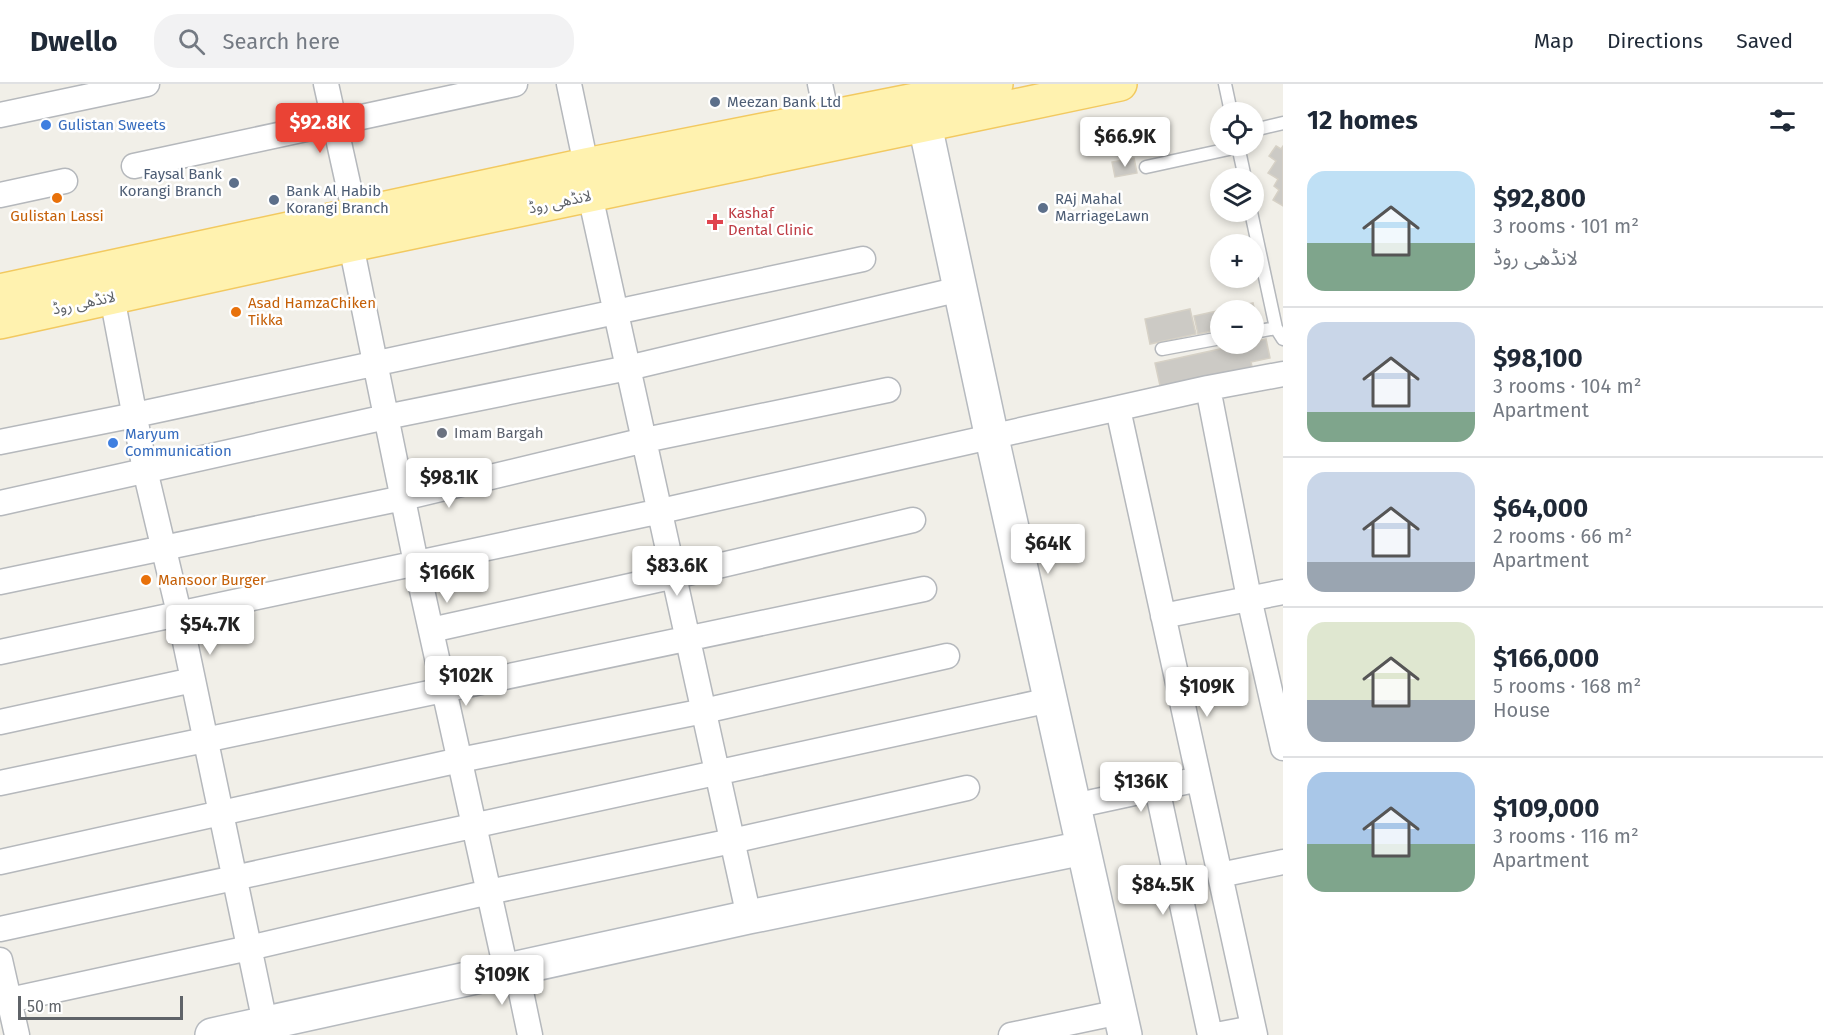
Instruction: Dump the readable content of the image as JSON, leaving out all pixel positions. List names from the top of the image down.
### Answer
{
  "streets": {
    "main road": ["لانڈھی روڈ"]
  },
  "places": {
    "other": [
      "Meezan Bank Ltd",
      "Gulistan Sweets",
      "Faysal Bank Korangi Branch",
      "Gulistan Lassi",
      "Bank Al Habib Korangi Branch",
      "RAj Mahal MarriageLawn",
      "Asad HamzaChiken Tikka",
      "Imam Bargah",
      "Maryum Communication",
      "Mansoor Burger"
    ],
    "health": ["Kashaf Dental Clinic"]
  },
  "scale_bar": "50 m",
  "page": {
    "header": "Dwello",
    "search": "Search here",
    "nav": ["Map", "Directions", "Saved"],
    "heading": "12 homes",
    "map_buttons": ["+", "−"],
    "price": [
      "$92.8K",
      "$66.9K",
      "$98.1K",
      "$64K",
      "$83.6K",
      "$166K",
      "$54.7K",
      "$102K",
      "$109K",
      "$136K",
      "$84.5K",
      "$109K"
    ],
    "list": [
      {
        "name": "$92,800",
        "note": "3 rooms · 101 m² · لانڈھی روڈ"
      },
      {
        "name": "$98,100",
        "note": "3 rooms · 104 m² · Apartment"
      },
      {
        "name": "$64,000",
        "note": "2 rooms · 66 m² · Apartment"
      },
      {
        "name": "$166,000",
        "note": "5 rooms · 168 m² · House"
      },
      {
        "name": "$109,000",
        "note": "3 rooms · 116 m² · Apartment"
      }
    ],
    "scale": "50 m"
  }
}
